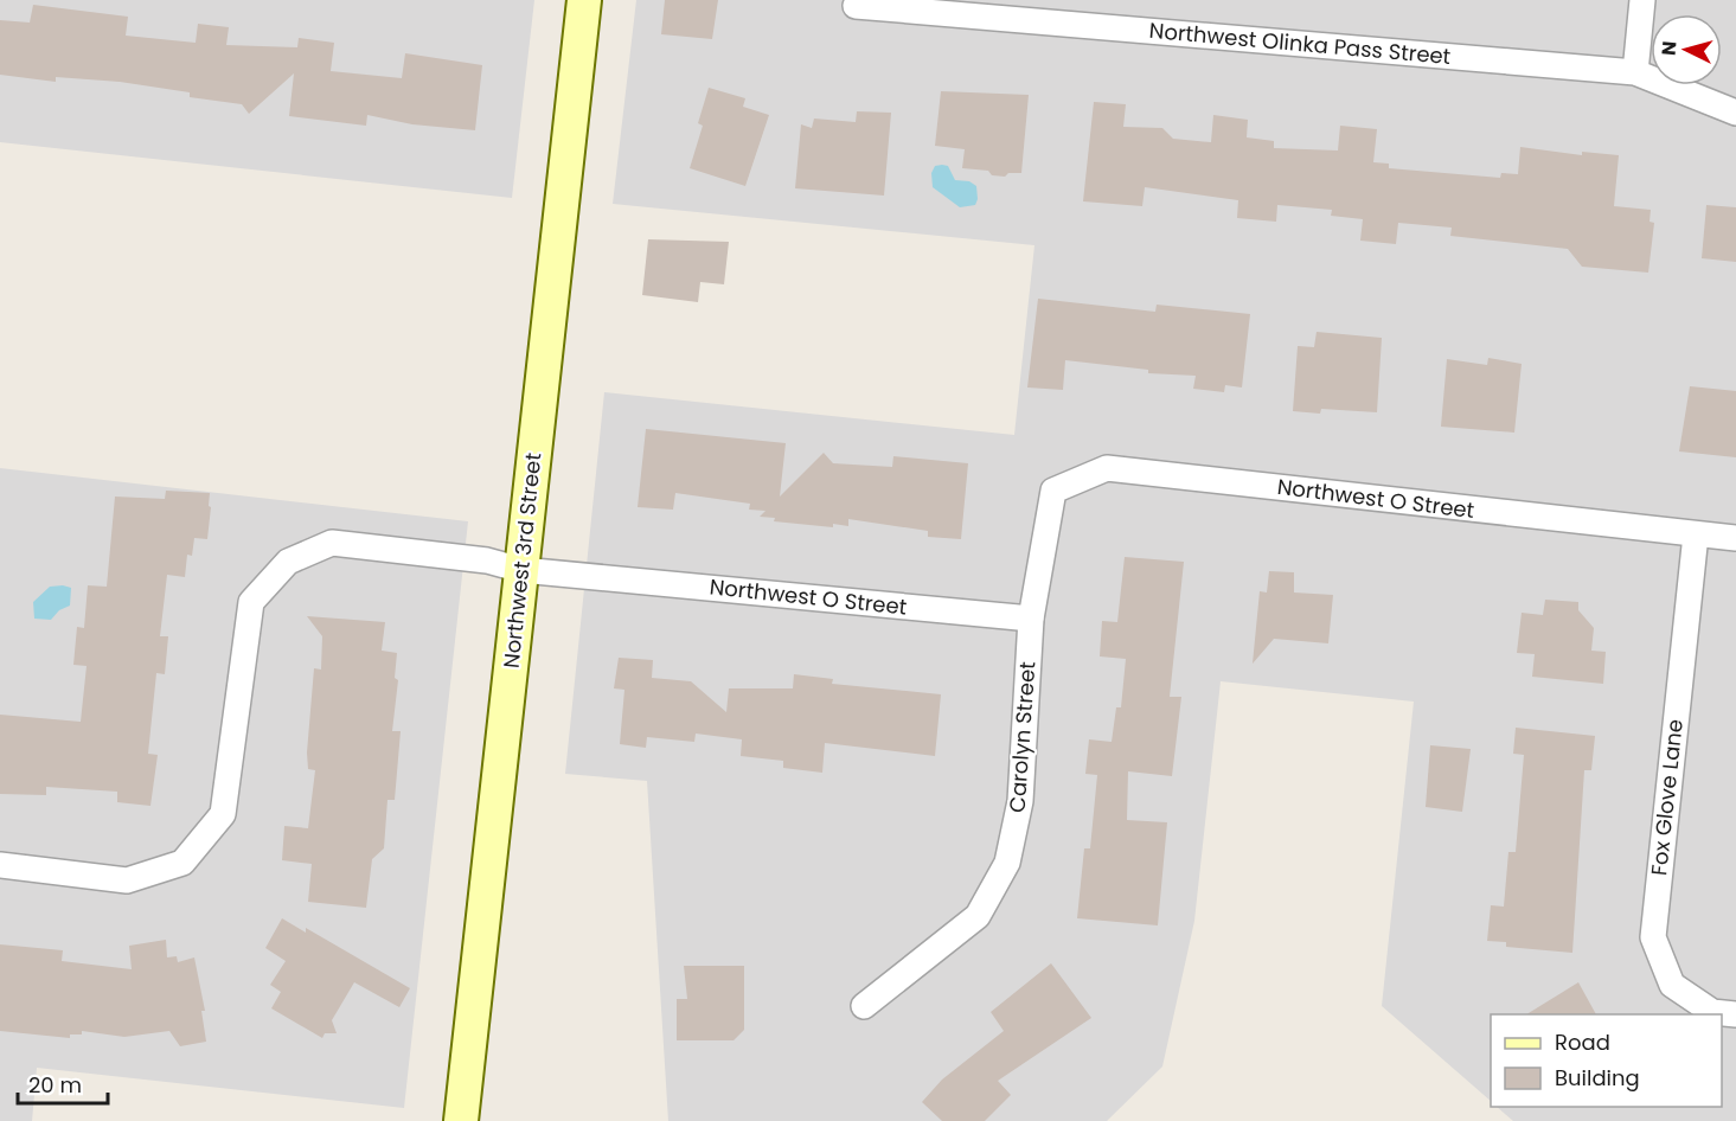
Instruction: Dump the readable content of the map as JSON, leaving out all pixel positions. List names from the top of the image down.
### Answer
{
  "streets": {
    "street": [
      "Northwest Olinka Pass Street",
      "Northwest O Street",
      "Northwest 3rd Street",
      "Carolyn Street",
      "Fox Glove Lane"
    ]
  },
  "crossings": [
    ["Northwest O Street", "Northwest 3rd Street"],
    ["Northwest O Street", "Carolyn Street"],
    ["Northwest O Street", "Fox Glove Lane"]
  ],
  "legend": ["Road", "Building"],
  "scale_bar": "20 m",
  "north": "left"
}
